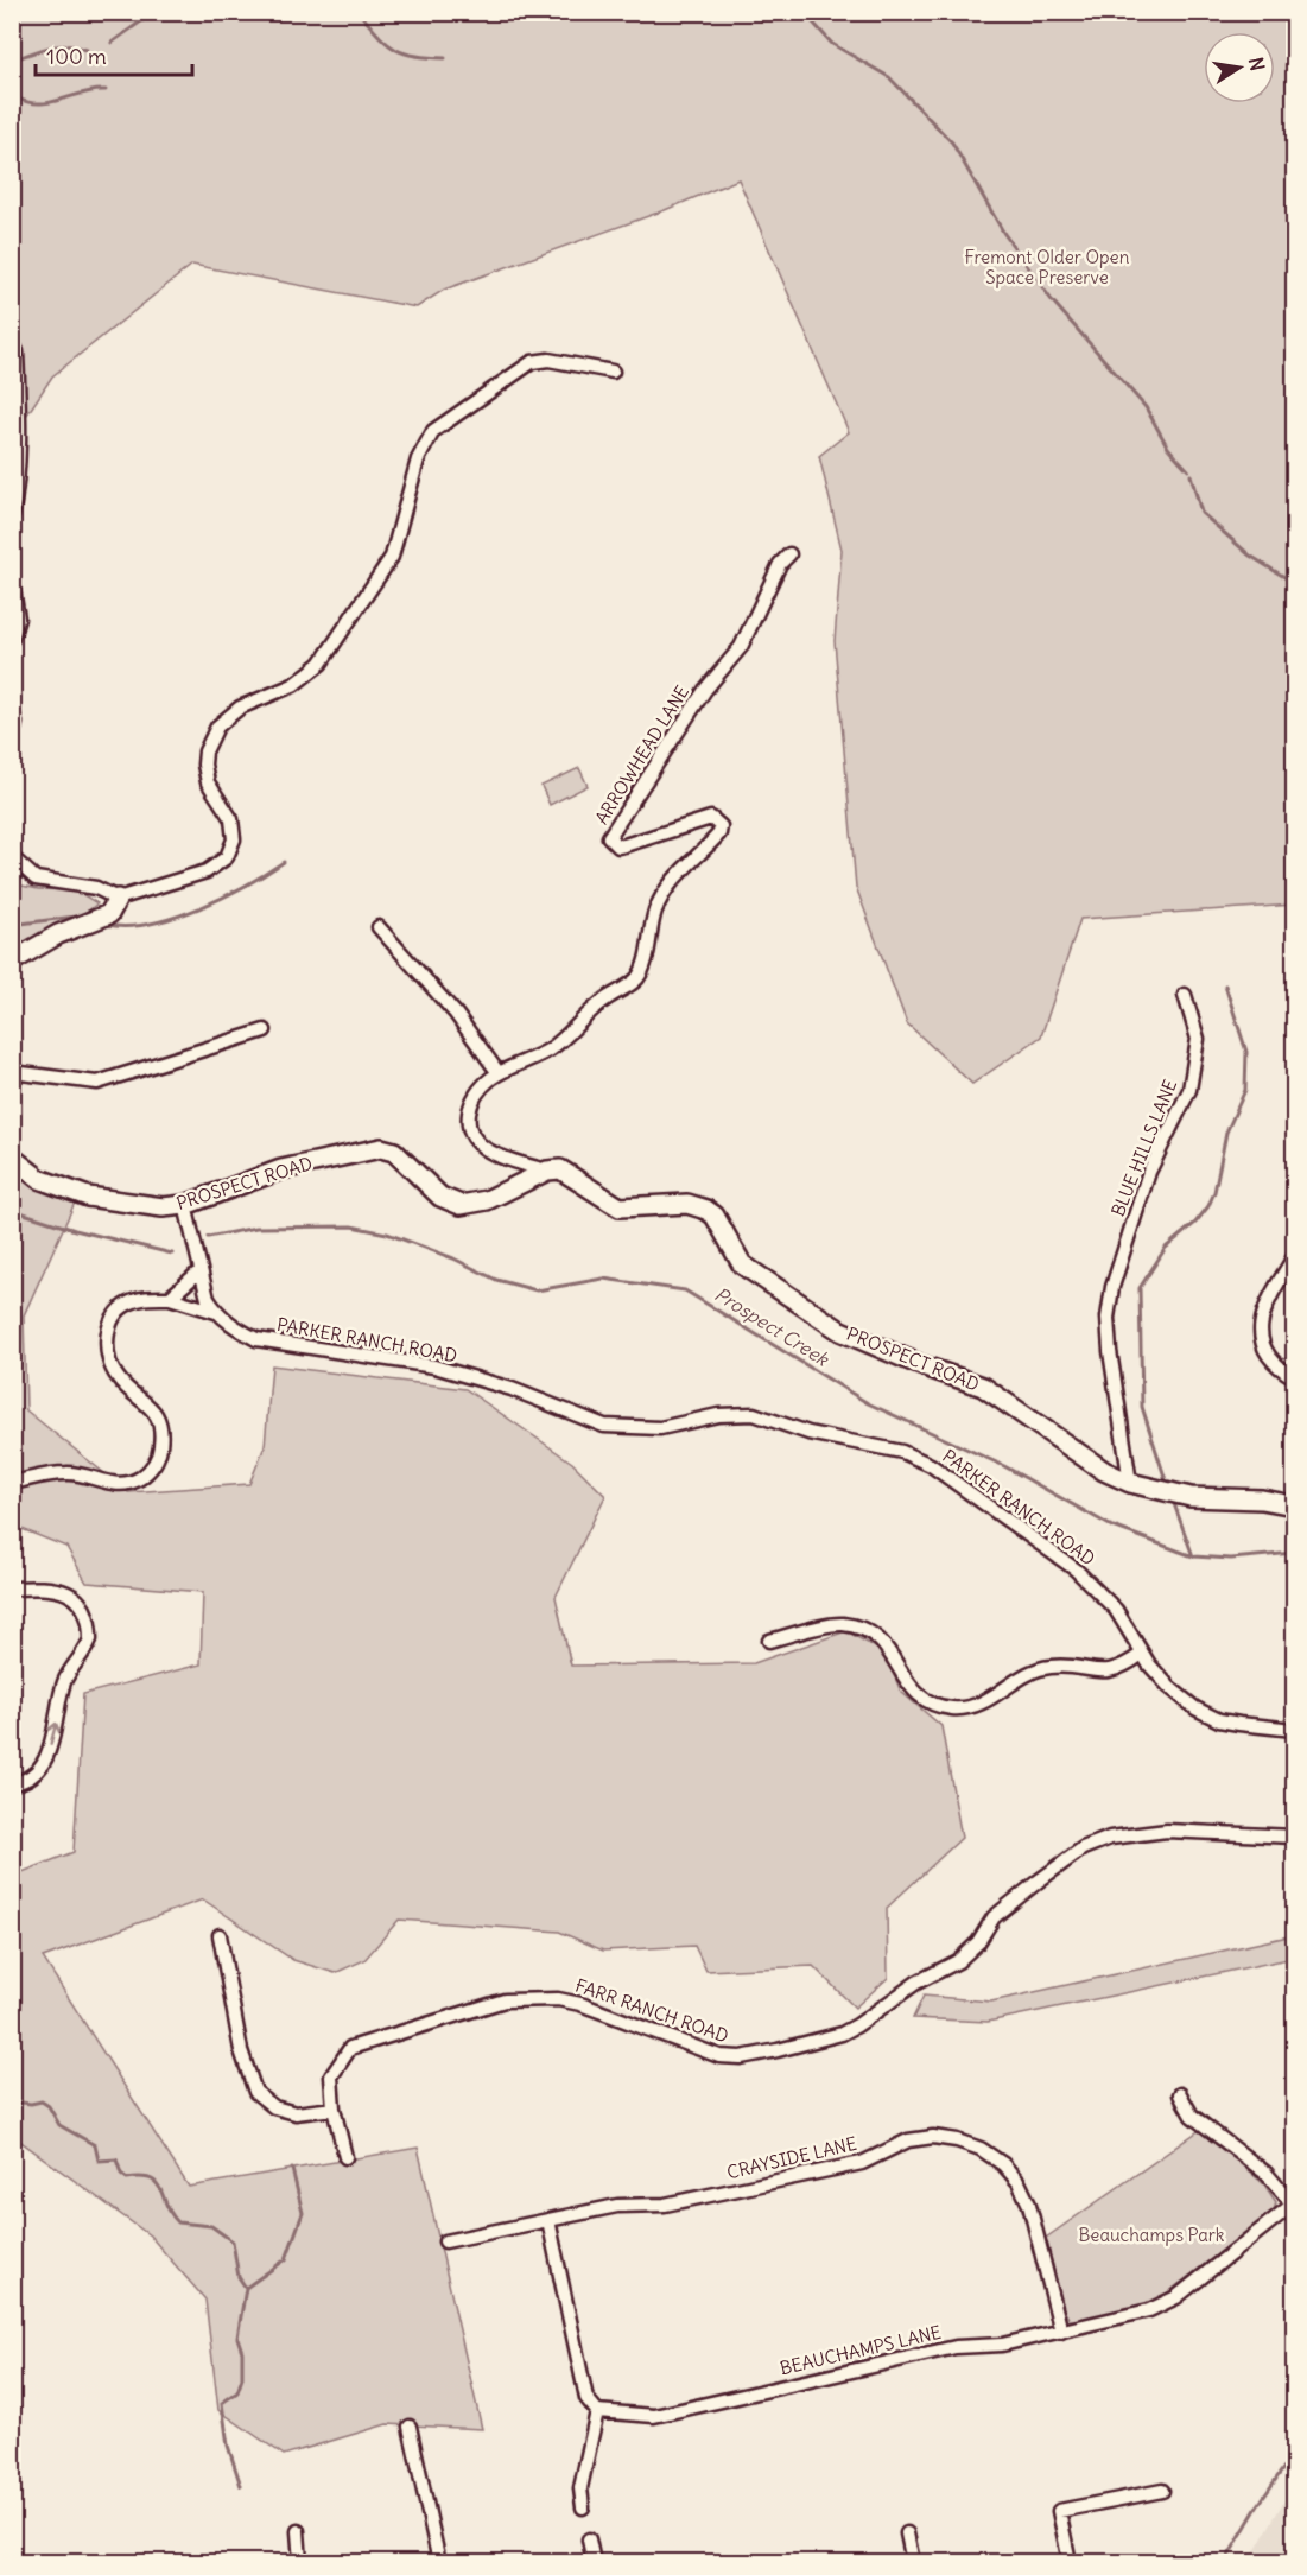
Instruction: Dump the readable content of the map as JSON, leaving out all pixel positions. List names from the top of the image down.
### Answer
{
  "streets": {
    "street": [
      "ARROWHEAD LANE",
      "BLUE HILLS LANE",
      "PROSPECT ROAD",
      "PARKER RANCH ROAD",
      "FARR RANCH ROAD",
      "CRAYSIDE LANE",
      "BEAUCHAMPS LANE"
    ]
  },
  "crossings": [
    ["ARROWHEAD LANE", "PROSPECT ROAD"],
    ["BLUE HILLS LANE", "PROSPECT ROAD"],
    ["PROSPECT ROAD", "PARKER RANCH ROAD"],
    ["CRAYSIDE LANE", "BEAUCHAMPS LANE"]
  ],
  "water": ["Prospect Creek"],
  "parks": ["Fremont Older Open Space Preserve", "Beauchamps Park"],
  "scale_bar": "100 m",
  "north": "right"
}
